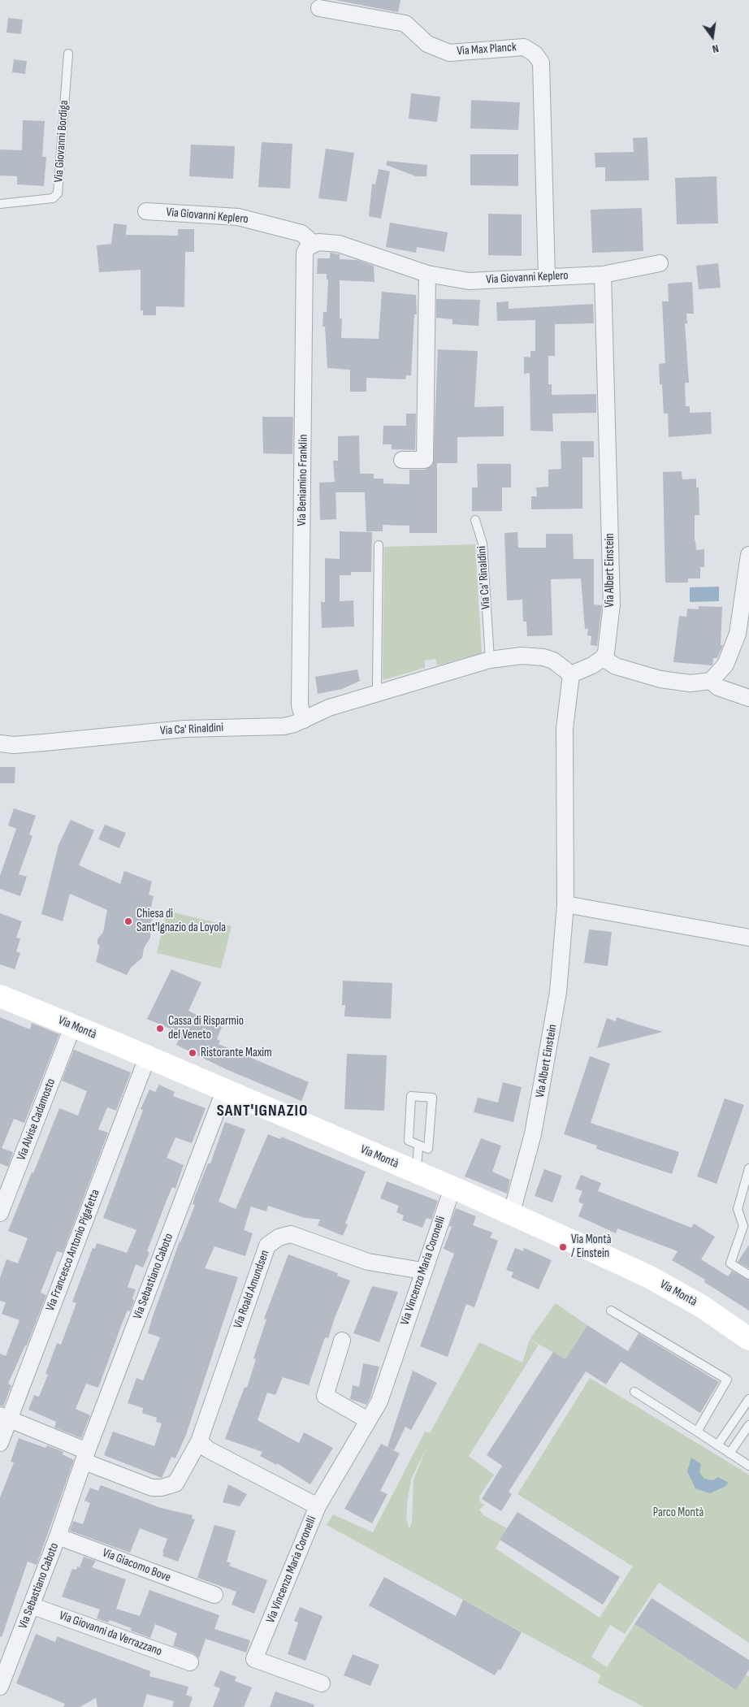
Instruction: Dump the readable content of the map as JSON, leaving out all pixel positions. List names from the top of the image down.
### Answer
{
  "streets": {
    "main road": ["Via Montà"],
    "street": [
      "Via Max Planck",
      "Via Giovanni Keplero",
      "Via Beniamino Franklin",
      "Via Albert Einstein",
      "Via Ca' Rinaldini",
      "Via Alvise Cadamosto",
      "Via Francesco Antonio Pigafetta",
      "Via Vincenzo Maria Coronelli",
      "Via Sebastiano Caboto",
      "Via Roald Amundsen",
      "Via Giacomo Bove",
      "Via Giovanni da Verrazzano"
    ],
    "lane": ["Via Giovanni Bordiga"]
  },
  "crossings": [
    ["Via Max Planck", "Via Giovanni Keplero"],
    ["Via Giovanni Keplero", "Via Beniamino Franklin"],
    ["Via Giovanni Keplero", "Via Albert Einstein"],
    ["Via Beniamino Franklin", "Via Ca' Rinaldini"],
    ["Via Albert Einstein", "Via Ca' Rinaldini"],
    ["Via Albert Einstein", "Via Montà"],
    ["Via Montà", "Via Alvise Cadamosto"],
    ["Via Montà", "Via Francesco Antonio Pigafetta"],
    ["Via Montà", "Via Vincenzo Maria Coronelli"],
    ["Via Montà", "Via Sebastiano Caboto"],
    ["Via Vincenzo Maria Coronelli", "Via Roald Amundsen"],
    ["Via Sebastiano Caboto", "Via Roald Amundsen"],
    ["Via Sebastiano Caboto", "Via Giacomo Bove"],
    ["Via Sebastiano Caboto", "Via Giovanni da Verrazzano"]
  ],
  "districts": ["SANT'IGNAZIO"],
  "parks": ["Parco Montà"],
  "places": [
    "Chiesa di Sant'Ignazio da Loyola",
    "Cassa di Risparmio del Veneto",
    "Ristorante Maxim",
    "Via Montà / Einstein"
  ],
  "north": "bottom"
}
